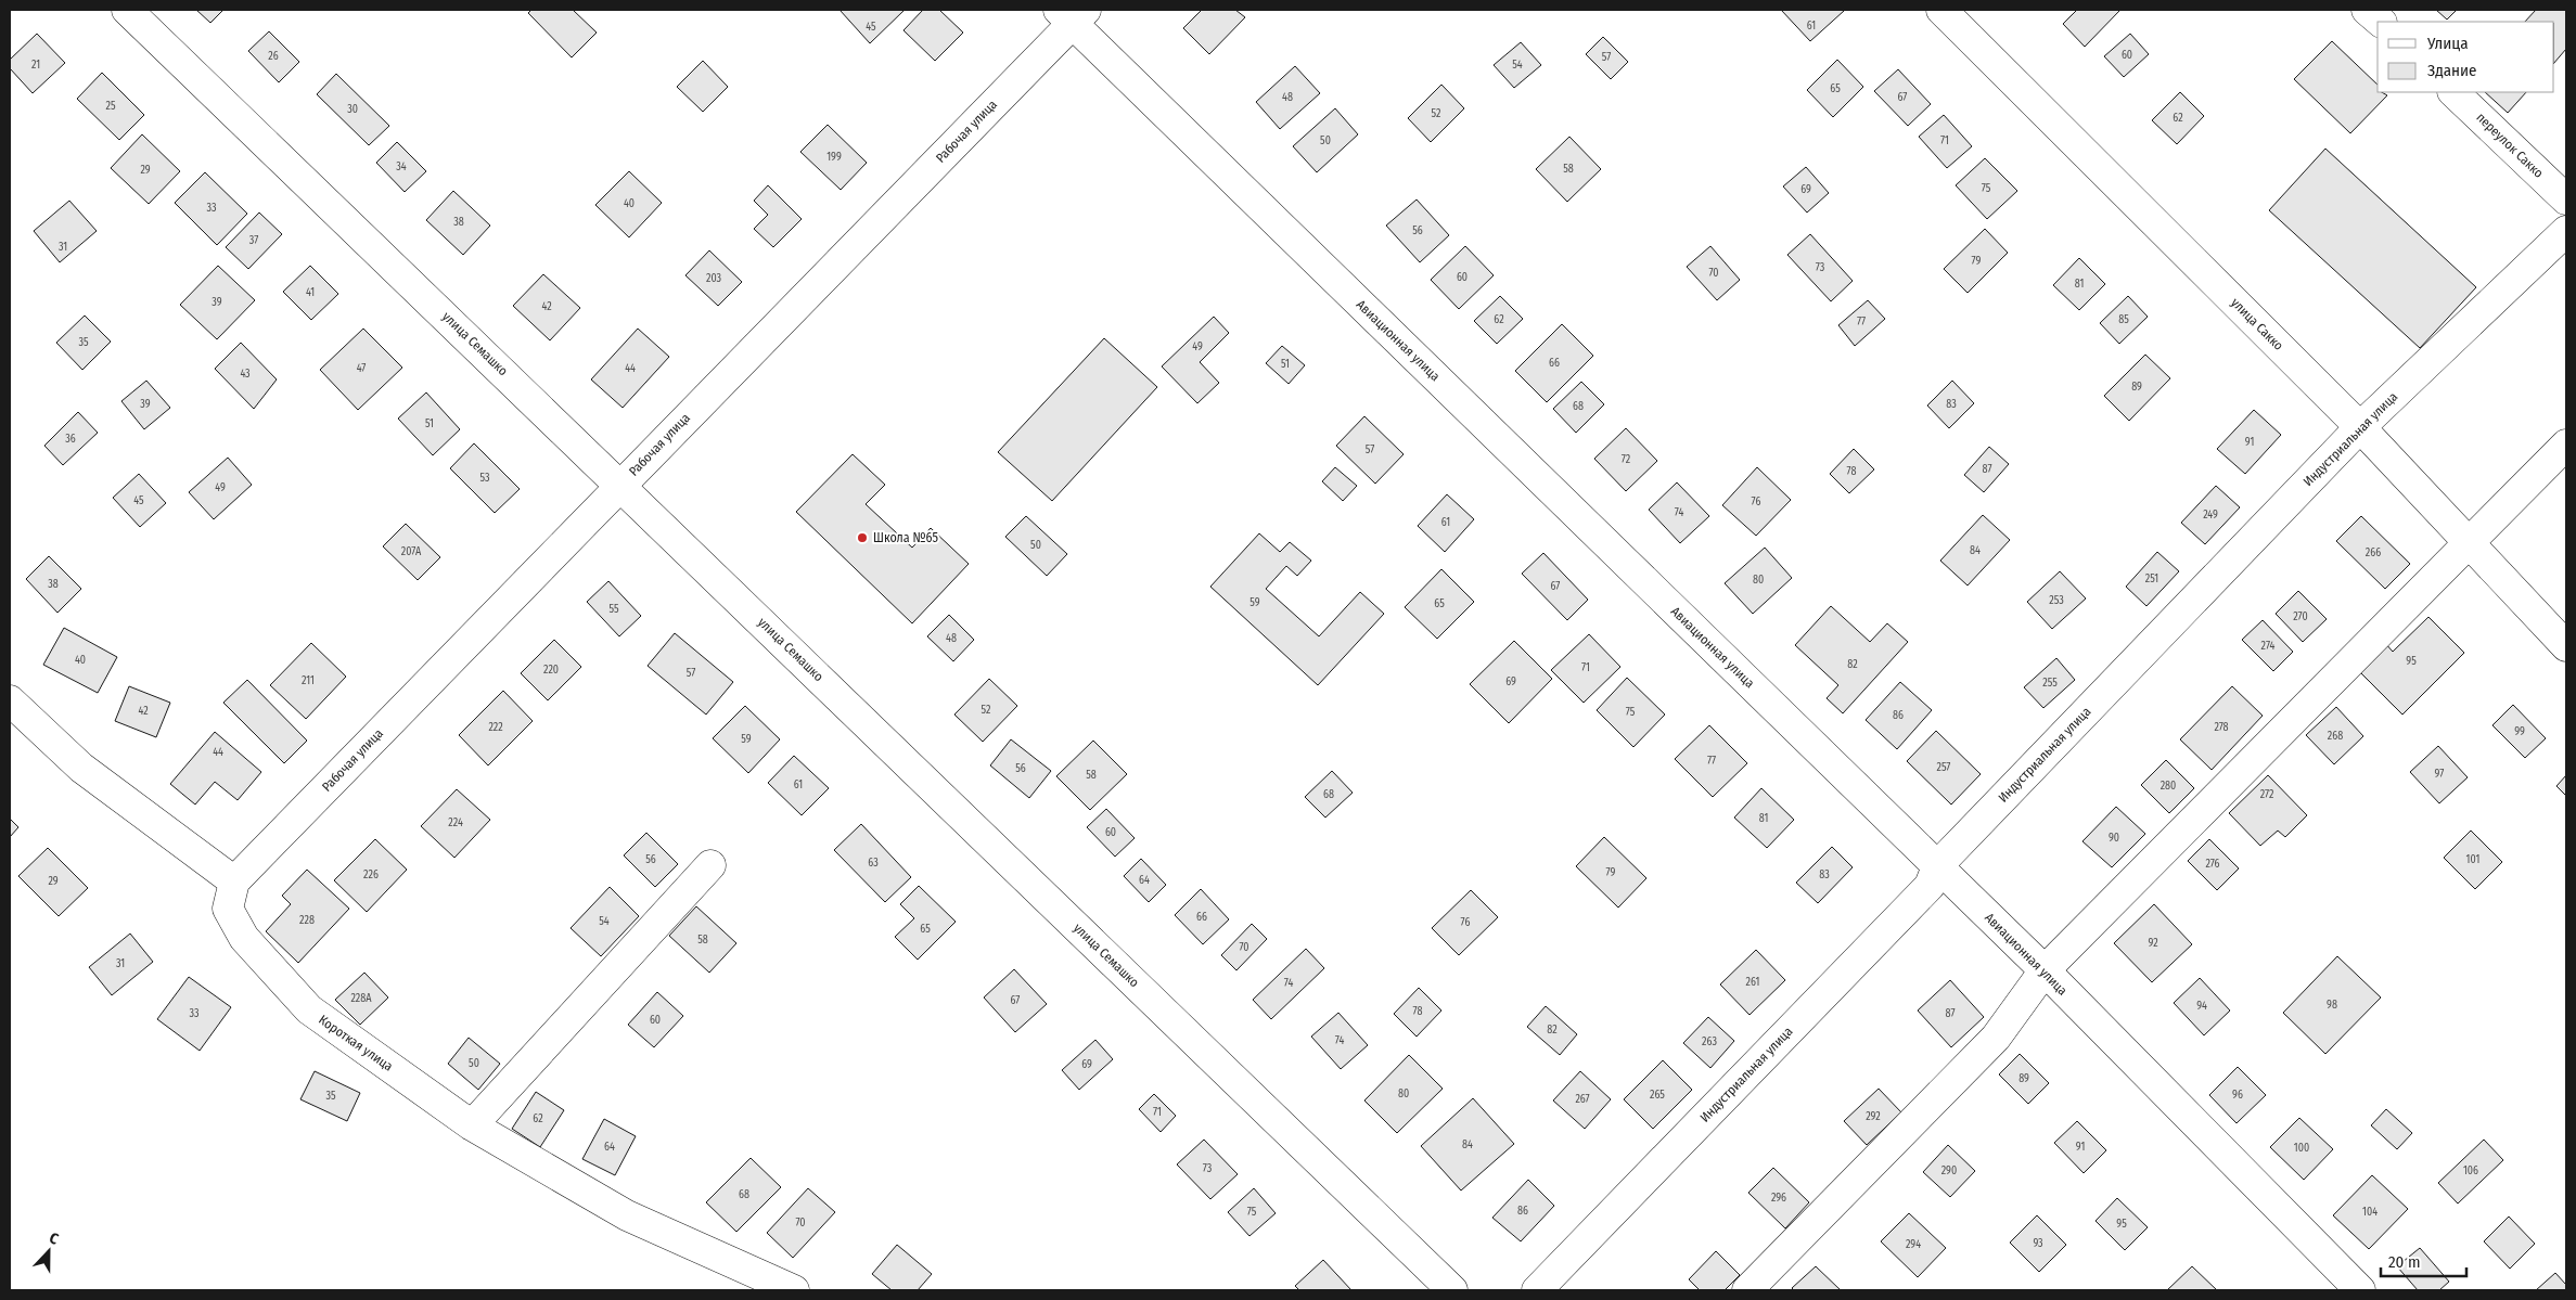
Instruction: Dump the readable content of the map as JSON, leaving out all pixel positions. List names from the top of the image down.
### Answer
{
  "streets": {
    "street": [
      "Рабочая улица",
      "переулок Сакко",
      "улица Сакко",
      "Авиационная улица",
      "улица Семашко",
      "Индустриальная улица",
      "Короткая улица"
    ]
  },
  "crossings": [
    ["Рабочая улица", "Авиационная улица"],
    ["Рабочая улица", "улица Семашко"],
    ["Рабочая улица", "Короткая улица"],
    ["улица Сакко", "Индустриальная улица"],
    ["Авиационная улица", "Индустриальная улица"]
  ],
  "places": ["Школа №65"],
  "house_numbers": [
    "61",
    "45",
    "60",
    "26",
    "57",
    "21",
    "54",
    "65",
    "48",
    "67",
    "25",
    "30",
    "52",
    "62",
    "50",
    "71",
    "199",
    "34",
    "58",
    "29",
    "75",
    "69",
    "40",
    "33",
    "38",
    "56",
    "37",
    "31",
    "79",
    "73",
    "70",
    "60",
    "203",
    "81",
    "41",
    "39",
    "42",
    "62",
    "85",
    "77",
    "35",
    "49",
    "66",
    "51",
    "47",
    "44",
    "43",
    "89",
    "39",
    "83",
    "68",
    "51",
    "36",
    "91",
    "57",
    "72",
    "87",
    "78",
    "53",
    "49",
    "45",
    "76",
    "74",
    "249",
    "61",
    "50",
    "84",
    "207А",
    "266",
    "251",
    "80",
    "38",
    "67",
    "253",
    "59",
    "65",
    "55",
    "270",
    "48",
    "274",
    "40",
    "95",
    "82",
    "71",
    "220",
    "57",
    "211",
    "69",
    "255",
    "52",
    "42",
    "75",
    "86",
    "222",
    "278",
    "99",
    "268",
    "59",
    "44",
    "77",
    "257",
    "56",
    "97",
    "58",
    "61",
    "280",
    "68",
    "272",
    "81",
    "224",
    "60",
    "90",
    "56",
    "101",
    "63",
    "276",
    "79",
    "226",
    "83",
    "64",
    "29",
    "66",
    "228",
    "54",
    "76",
    "65",
    "58",
    "92",
    "70",
    "31",
    "261",
    "74",
    "228А",
    "67",
    "98",
    "94",
    "78",
    "33",
    "87",
    "60",
    "82",
    "74",
    "263",
    "50",
    "69",
    "89",
    "80",
    "265",
    "96",
    "35",
    "267",
    "71",
    "292",
    "62",
    "84",
    "64",
    "91",
    "100",
    "73",
    "290",
    "106",
    "68",
    "296",
    "86",
    "75",
    "104",
    "70",
    "95",
    "93",
    "294"
  ],
  "legend": ["Улица", "Здание"],
  "scale_bar": "20 m",
  "north": "top"
}
